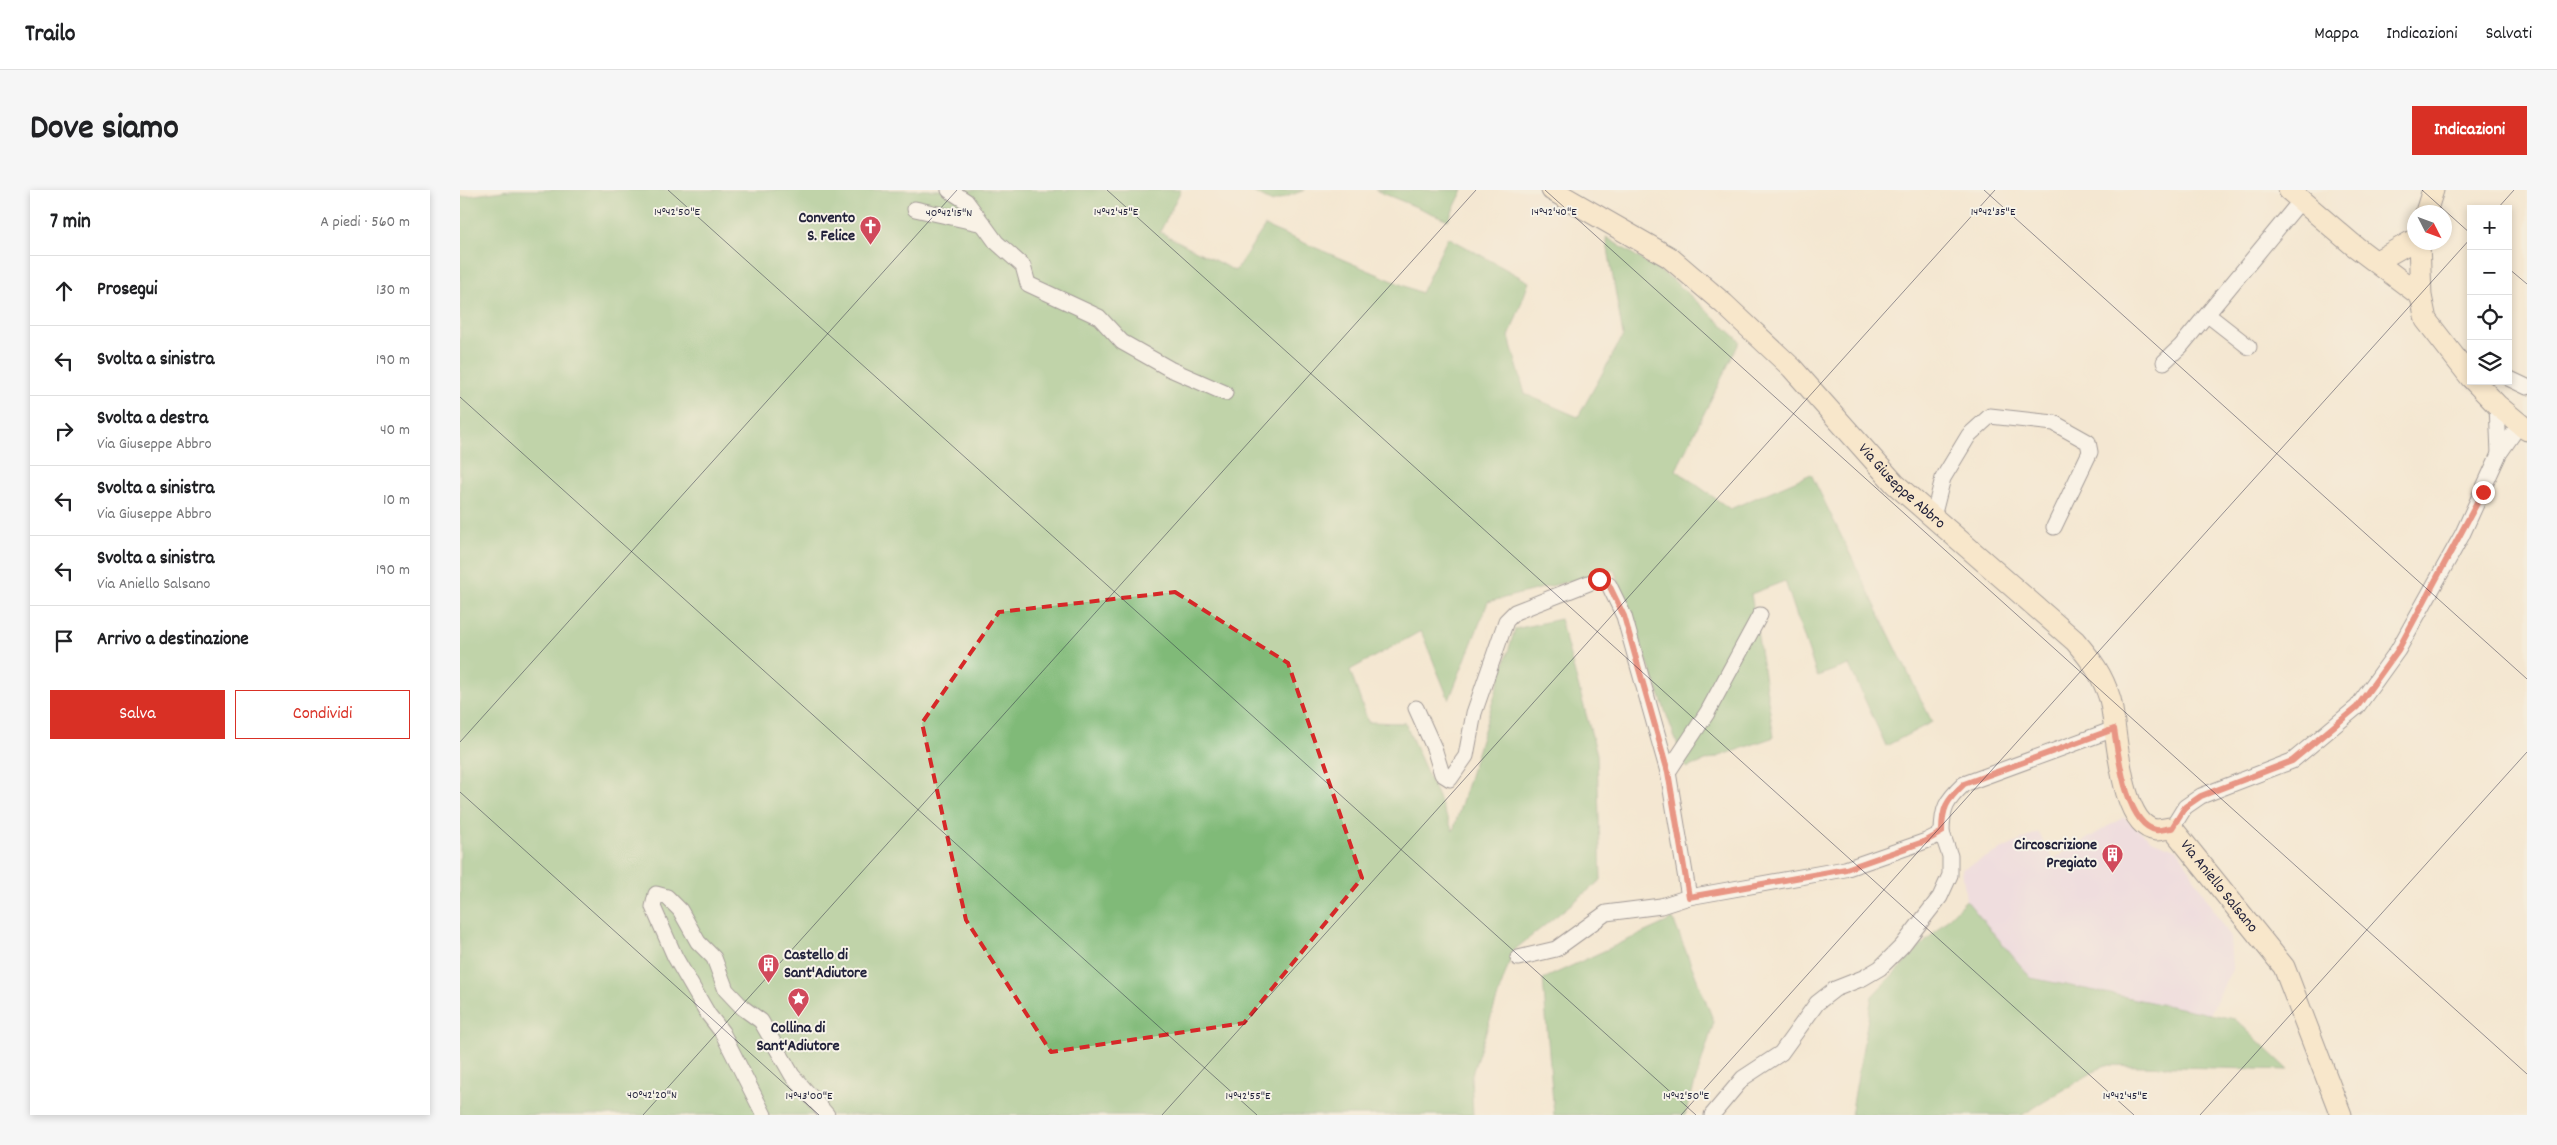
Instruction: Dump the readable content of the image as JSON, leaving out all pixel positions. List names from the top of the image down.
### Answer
{
  "streets": {
    "street": ["Via Giuseppe Abbro", "Via Aniello Salsano"]
  },
  "crossings": [
    ["Via Giuseppe Abbro", "Via Aniello Salsano"]
  ],
  "places": {
    "church": ["Convento S. Felice"],
    "building": ["Circoscrizione Pregiato", "Castello di Sant'Adiutore"],
    "place": ["Collina di Sant'Adiutore"]
  },
  "north": "bottom right",
  "page": {
    "header": "Trailo",
    "nav": ["Mappa", "Indicazioni", "Salvati"],
    "title": "Dove siamo",
    "buttons": [
      "Indicazioni",
      ["Salva", "Condividi"]
    ],
    "heading": ["7 min", "A piedi · 560 m"],
    "map_buttons": ["+", "−"],
    "list": [
      ["Prosegui", "130 m"],
      ["Svolta a sinistra", "190 m"],
      ["Svolta a destra", "Via Giuseppe Abbro", "40 m"],
      ["Svolta a sinistra", "Via Giuseppe Abbro", "10 m"],
      ["Svolta a sinistra", "Via Aniello Salsano", "190 m"],
      "Arrivo a destinazione"
    ]
  },
  "coordinates": [
    "14°42'40\"E",
    "14°42'35\"E",
    "14°42'50\"E",
    "14°42'45\"E",
    "40°42'15\"N",
    "40°42'20\"N",
    "14°43'00\"E",
    "14°42'55\"E"
  ]
}
